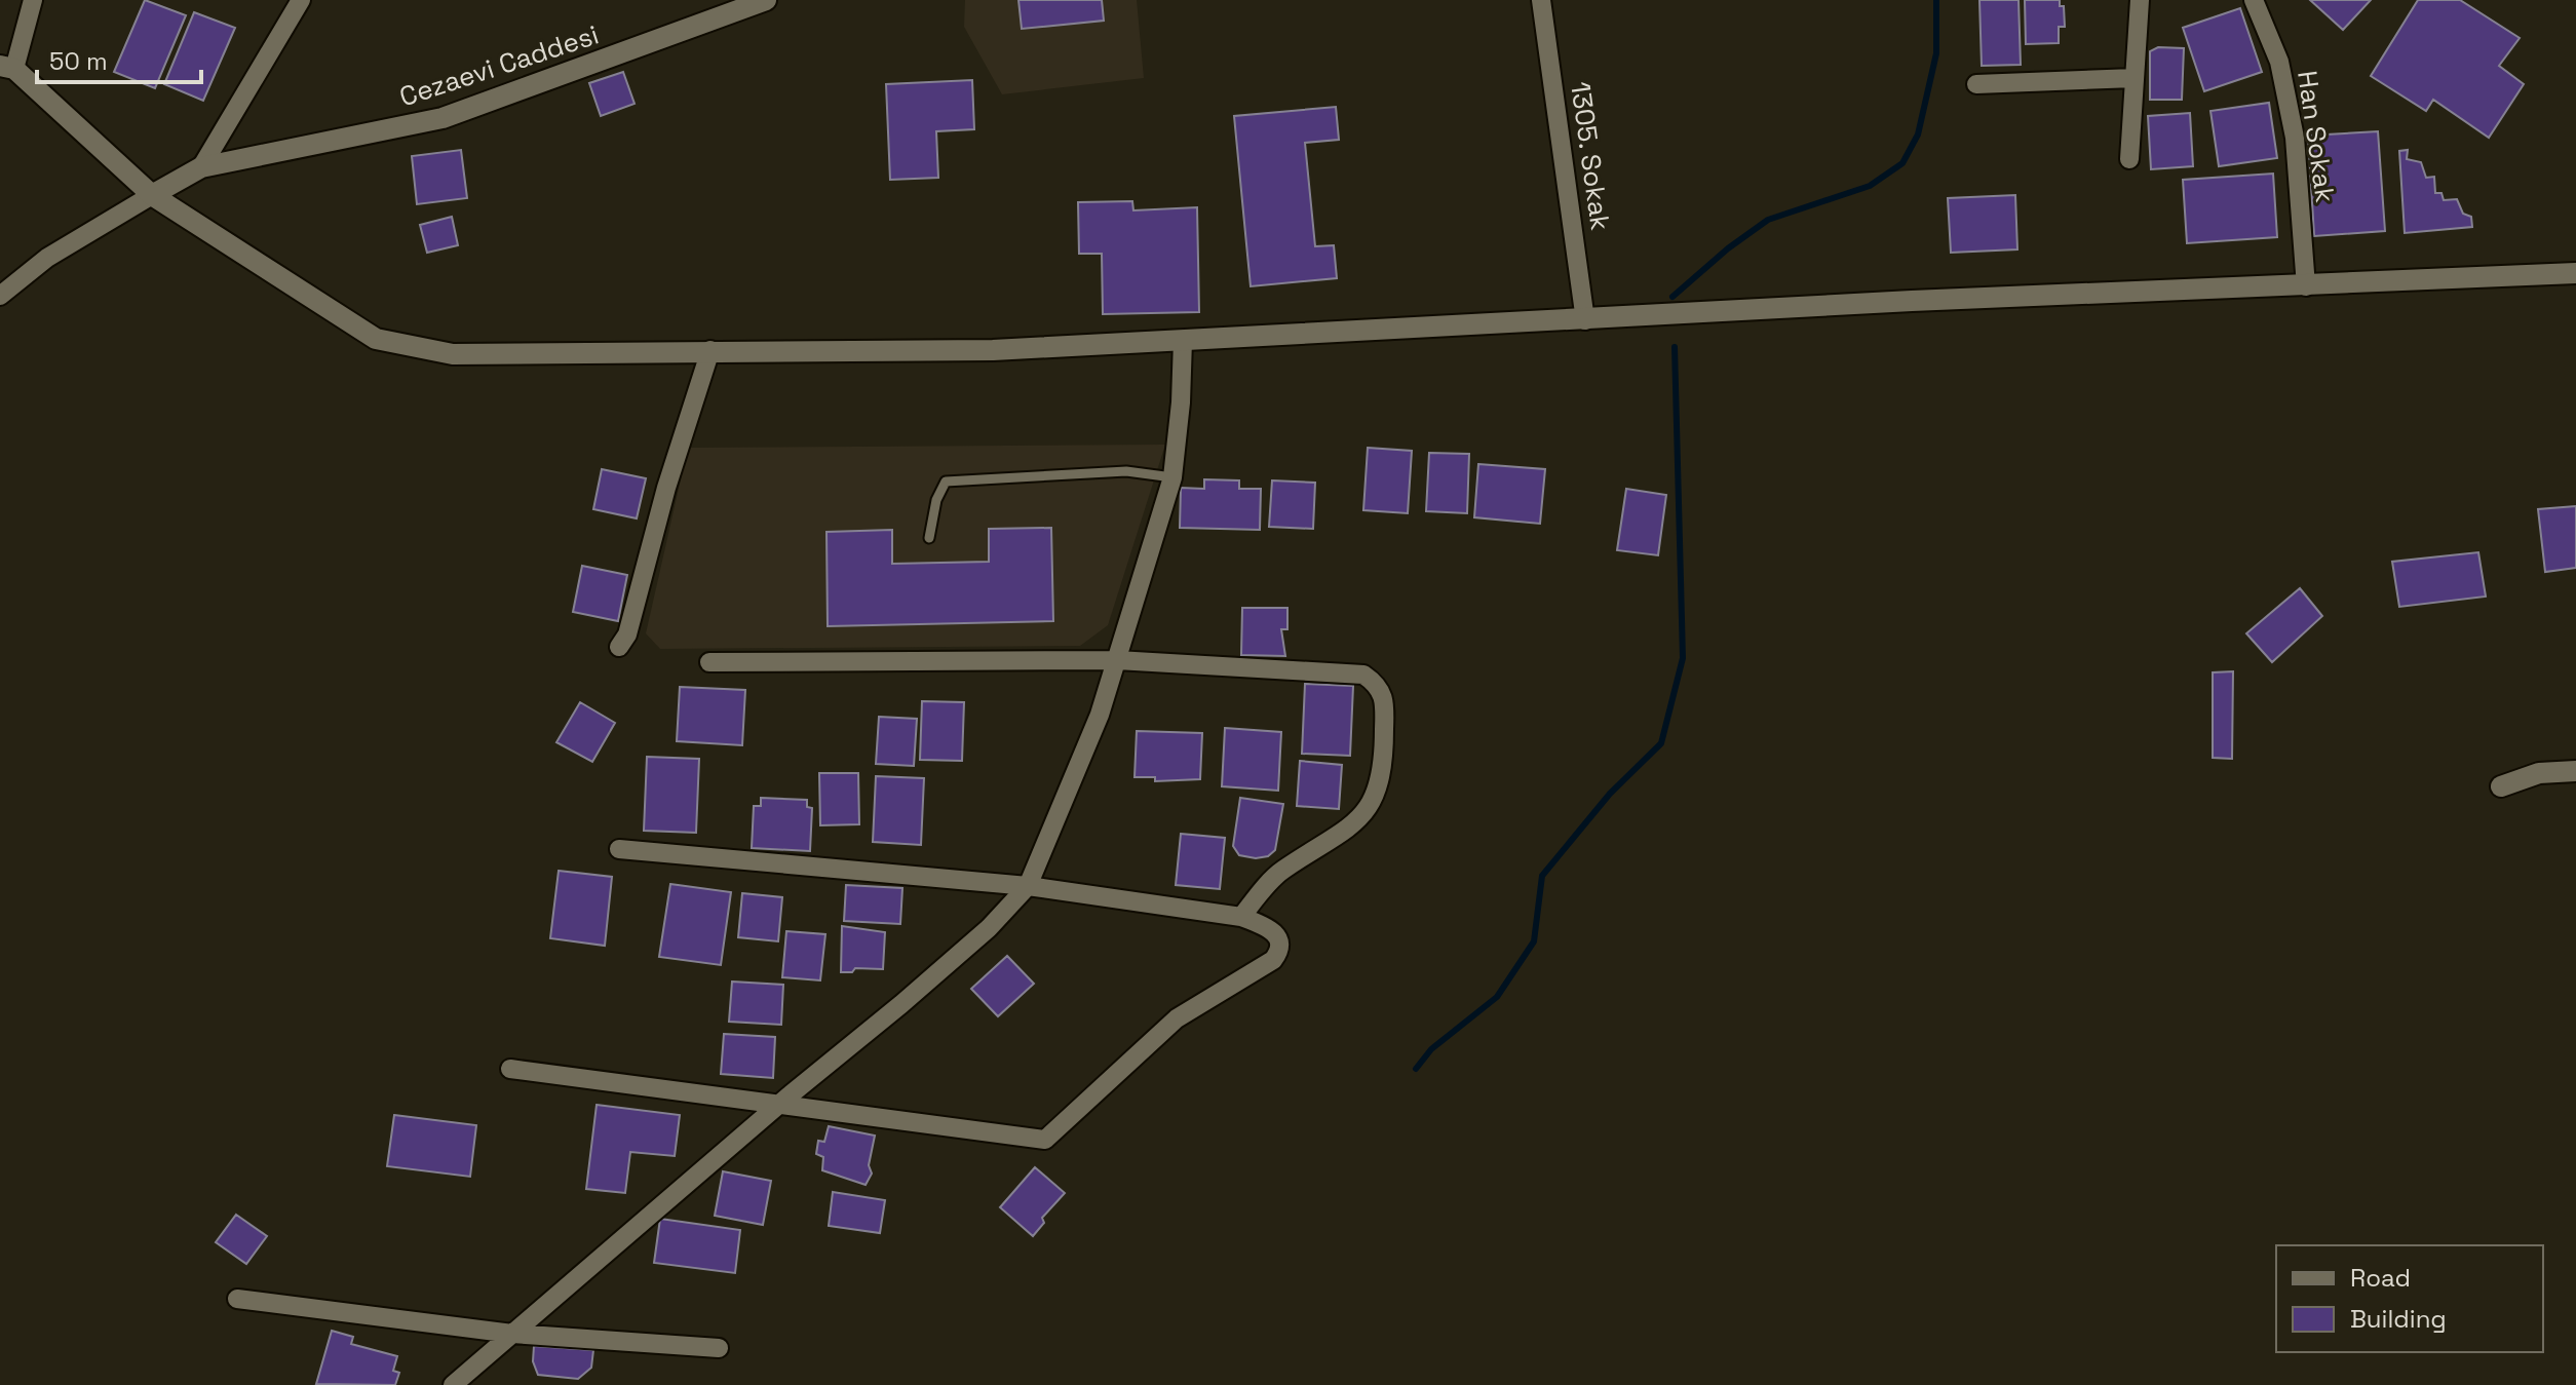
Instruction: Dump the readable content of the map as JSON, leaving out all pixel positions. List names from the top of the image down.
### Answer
{
  "streets": {
    "street": ["Cezaevi Caddesi", "Han Sokak", "1305. Sokak"]
  },
  "legend": ["Road", "Building"],
  "scale_bar": "50 m"
}
